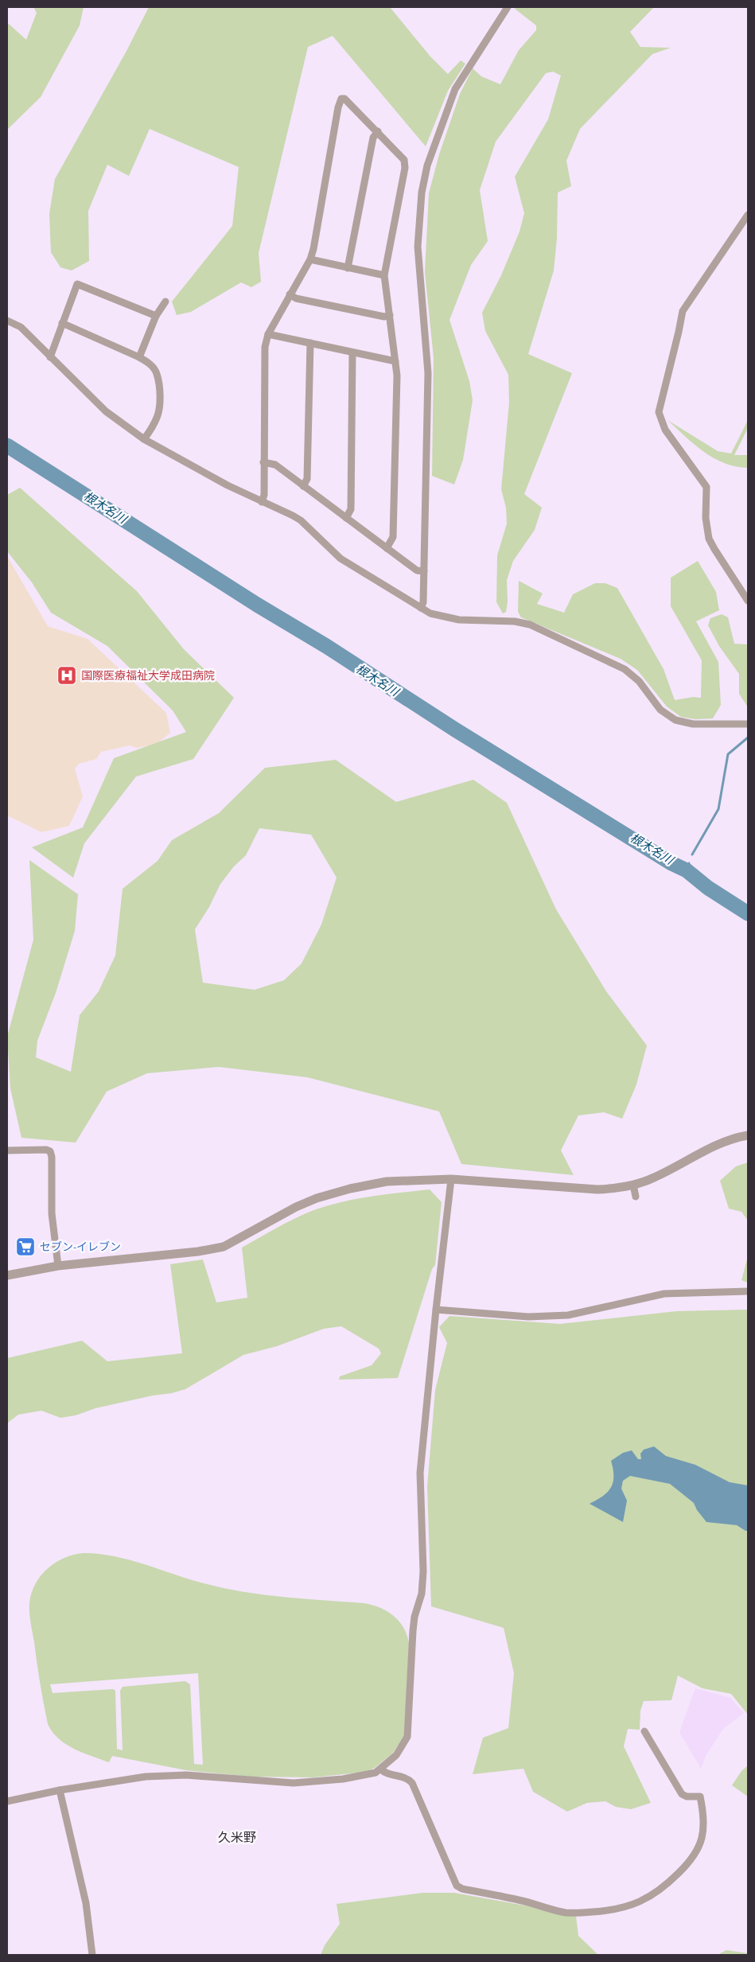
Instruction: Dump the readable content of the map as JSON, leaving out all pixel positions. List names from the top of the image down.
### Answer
{
  "districts": ["久米野"],
  "water": ["根木名川"],
  "places": {
    "hospital": ["国際医療福祉大学成田病院"],
    "supermarket": ["セブン-イレブン"]
  }
}
